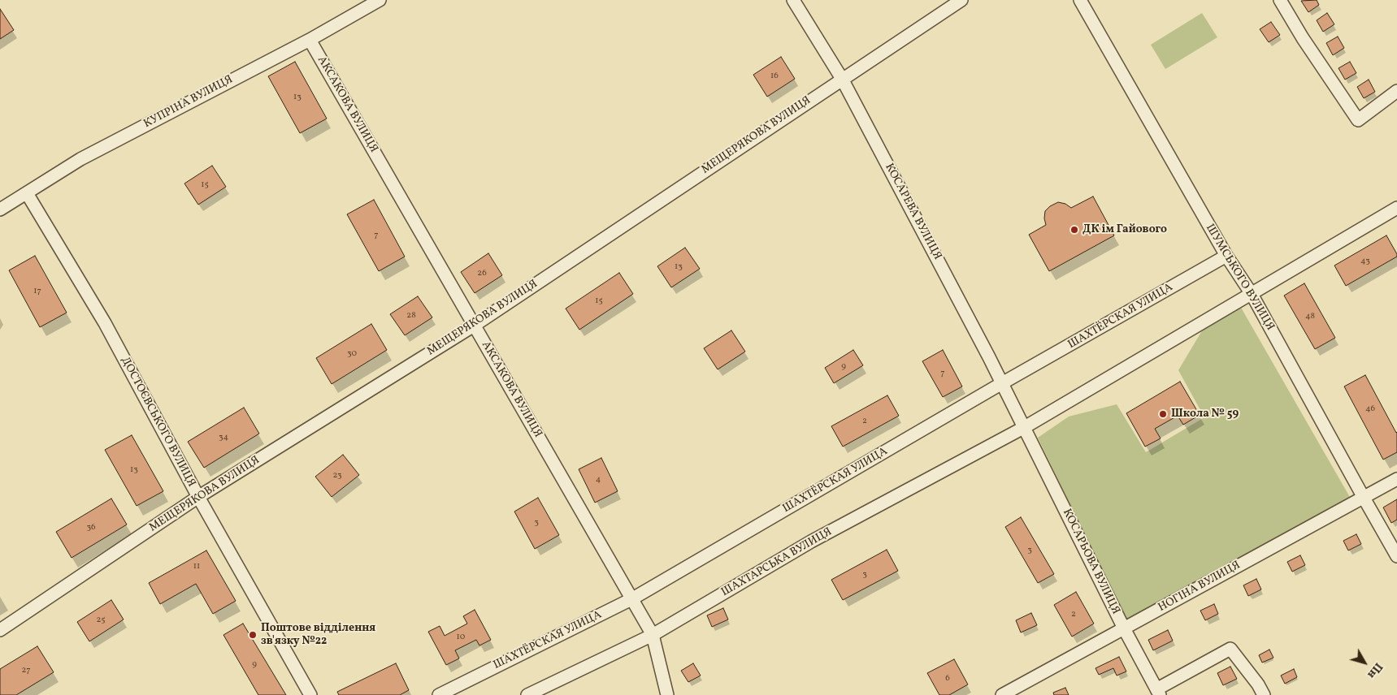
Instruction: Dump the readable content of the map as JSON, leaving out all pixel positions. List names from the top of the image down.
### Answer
{
  "streets": {
    "street": [
      "КУПРІНА ВУЛИЦЯ",
      "АКСАКОВА ВУЛИЦЯ",
      "МЕЩЕРЯКОВА ВУЛИЦЯ",
      "КОСАРЕВА ВУЛИЦЯ",
      "ШУМСЬКОГО ВУЛИЦЯ",
      "ШАХТЁРСКАЯ УЛИЦА",
      "ДОСТОЄВСЬКОГО ВУЛИЦЯ",
      "КОСАРЬОВА ВУЛИЦЯ",
      "ШАХТАРСЬКА ВУЛИЦЯ",
      "НОГІНА ВУЛИЦЯ"
    ]
  },
  "crossings": [
    ["КУПРІНА ВУЛИЦЯ", "АКСАКОВА ВУЛИЦЯ"],
    ["КУПРІНА ВУЛИЦЯ", "ДОСТОЄВСЬКОГО ВУЛИЦЯ"],
    ["АКСАКОВА ВУЛИЦЯ", "МЕЩЕРЯКОВА ВУЛИЦЯ"],
    ["АКСАКОВА ВУЛИЦЯ", "ШАХТЁРСКАЯ УЛИЦА"],
    ["АКСАКОВА ВУЛИЦЯ", "ШАХТАРСЬКА ВУЛИЦЯ"],
    ["МЕЩЕРЯКОВА ВУЛИЦЯ", "КОСАРЕВА ВУЛИЦЯ"],
    ["МЕЩЕРЯКОВА ВУЛИЦЯ", "ДОСТОЄВСЬКОГО ВУЛИЦЯ"],
    ["КОСАРЕВА ВУЛИЦЯ", "ШАХТЁРСКАЯ УЛИЦА"],
    ["КОСАРЕВА ВУЛИЦЯ", "КОСАРЬОВА ВУЛИЦЯ"],
    ["КОСАРЕВА ВУЛИЦЯ", "ШАХТАРСЬКА ВУЛИЦЯ"],
    ["ШУМСЬКОГО ВУЛИЦЯ", "ШАХТЁРСКАЯ УЛИЦА"],
    ["ШУМСЬКОГО ВУЛИЦЯ", "ШАХТАРСЬКА ВУЛИЦЯ"],
    ["ШУМСЬКОГО ВУЛИЦЯ", "НОГІНА ВУЛИЦЯ"],
    ["КОСАРЬОВА ВУЛИЦЯ", "ШАХТАРСЬКА ВУЛИЦЯ"],
    ["КОСАРЬОВА ВУЛИЦЯ", "НОГІНА ВУЛИЦЯ"]
  ],
  "places": ["ДК ім Гайового", "Школа № 59", "Поштове відділення зв'язку №22"],
  "house_numbers": [
    "16",
    "13",
    "15",
    "7",
    "43",
    "13",
    "26",
    "17",
    "15",
    "28",
    "48",
    "30",
    "9",
    "7",
    "46",
    "2",
    "34",
    "13",
    "23",
    "4",
    "3",
    "36",
    "3",
    "11",
    "3",
    "2",
    "25",
    "10",
    "9",
    "27",
    "6"
  ],
  "north": "bottom right"
}
